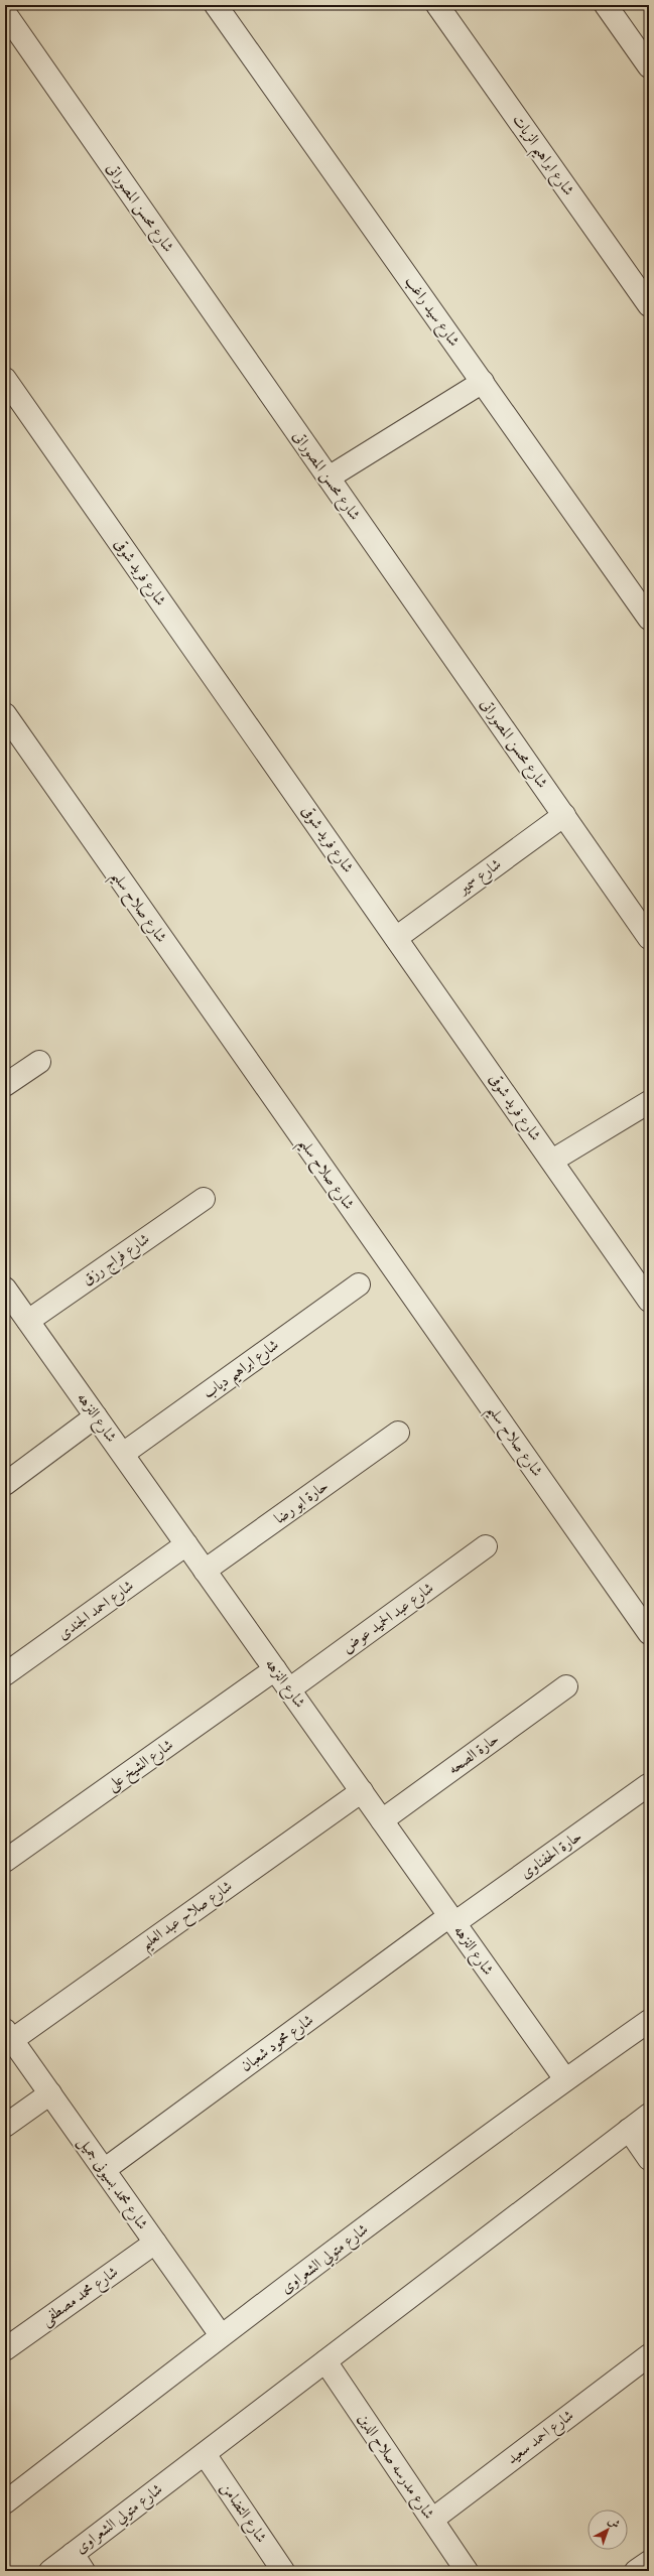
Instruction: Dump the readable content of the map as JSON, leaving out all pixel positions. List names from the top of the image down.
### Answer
{
  "streets": {
    "street": [
      "شارع ابراهيم الزيات",
      "شارع محسن المصوراتى",
      "شارع سيد راغب",
      "شارع فريد شوقى",
      "شارع سمير",
      "شارع صلاح سليم",
      "شارع فراج رزق",
      "شارع ابراهيم دياب",
      "شارع النزهه",
      "حارة ابو رضا",
      "شارع احمد الجندى",
      "شارع عبد الحميد عوض",
      "حارة الصحه",
      "شارع الشيخ على",
      "حارة الحفناوى",
      "شارع صلاح عبد العليم",
      "شارع محمود شعبان",
      "شارع محمد بسيونى جميل",
      "شارع متولي الشعراوى",
      "شارع محمد مصطفى",
      "شارع احمد سعيد",
      "شارع مدرسه صلاح الدين",
      "شارع التضامن"
    ]
  },
  "crossings": [
    ["شارع محسن المصوراتى", "شارع سمير"],
    ["شارع فريد شوقى", "شارع سمير"],
    ["شارع فراج رزق", "شارع النزهه"],
    ["شارع ابراهيم دياب", "شارع النزهه"],
    ["شارع النزهه", "حارة ابو رضا"],
    ["شارع النزهه", "شارع احمد الجندى"],
    ["شارع النزهه", "شارع عبد الحميد عوض"],
    ["شارع النزهه", "حارة الصحه"],
    ["شارع النزهه", "شارع الشيخ على"],
    ["شارع النزهه", "حارة الحفناوى"],
    ["شارع النزهه", "شارع صلاح عبد العليم"],
    ["شارع النزهه", "شارع محمود شعبان"],
    ["شارع النزهه", "شارع متولي الشعراوى"],
    ["حارة الحفناوى", "شارع محمود شعبان"],
    ["شارع صلاح عبد العليم", "شارع محمد بسيونى جميل"],
    ["شارع محمود شعبان", "شارع محمد بسيونى جميل"],
    ["شارع محمد بسيونى جميل", "شارع متولي الشعراوى"],
    ["شارع محمد بسيونى جميل", "شارع محمد مصطفى"],
    ["شارع متولي الشعراوى", "شارع مدرسه صلاح الدين"],
    ["شارع متولي الشعراوى", "شارع التضامن"],
    ["شارع احمد سعيد", "شارع مدرسه صلاح الدين"]
  ],
  "north": "top right"
}
